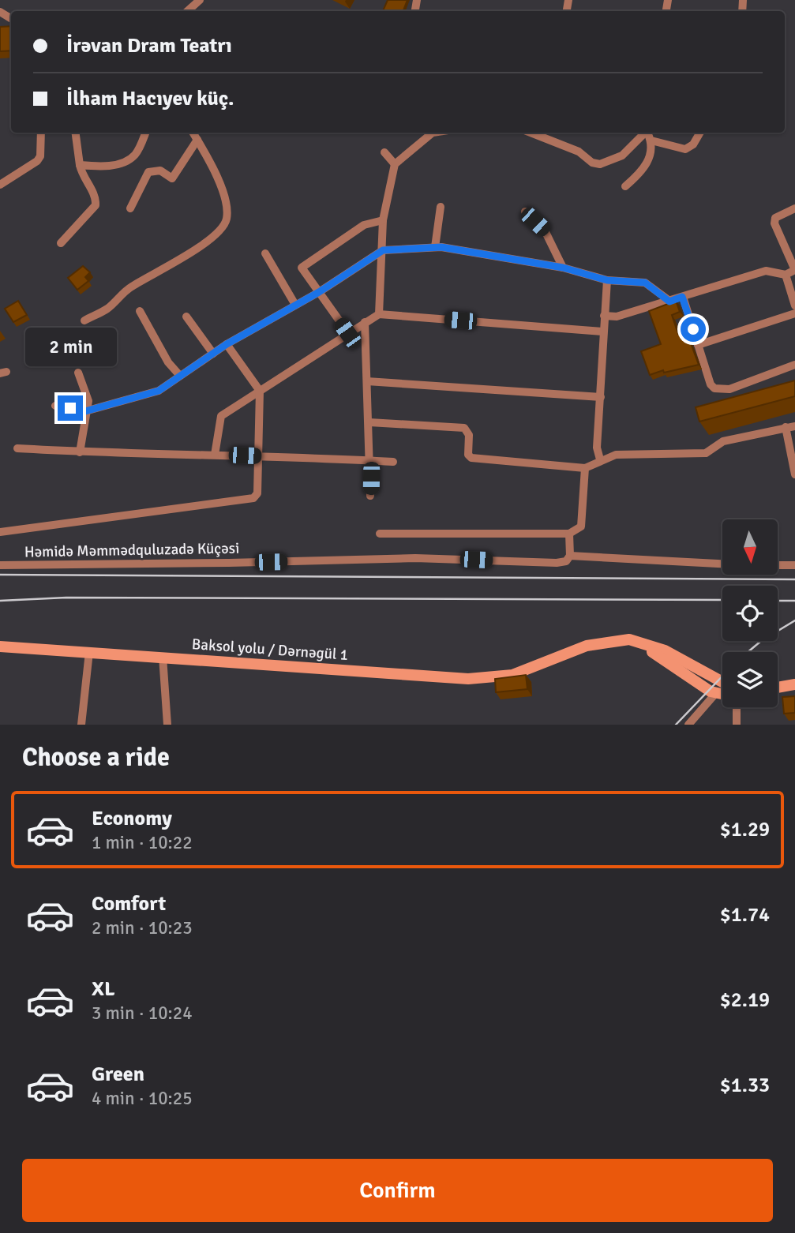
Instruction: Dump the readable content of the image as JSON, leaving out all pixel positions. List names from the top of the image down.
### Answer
{
  "streets": {
    "main road": ["Baksol yolu / Dərnəgül 1"],
    "street": ["Həmidə Məmmədquluzadə Küçəsi"]
  },
  "north": "bottom",
  "page": {
    "banner": ["İrəvan Dram Teatrı", "İlham Hacıyev küç."],
    "bubble": "2 min",
    "heading": "Choose a ride",
    "list": [
      {
        "name": "Economy",
        "note": "1 min · 10:22",
        "value": "$1.29"
      },
      {
        "name": "Comfort",
        "note": "2 min · 10:23",
        "value": "$1.74"
      },
      {
        "name": "XL",
        "note": "3 min · 10:24",
        "value": "$2.19"
      },
      {
        "name": "Green",
        "note": "4 min · 10:25",
        "value": "$1.33"
      }
    ],
    "buttons": "Confirm"
  }
}
